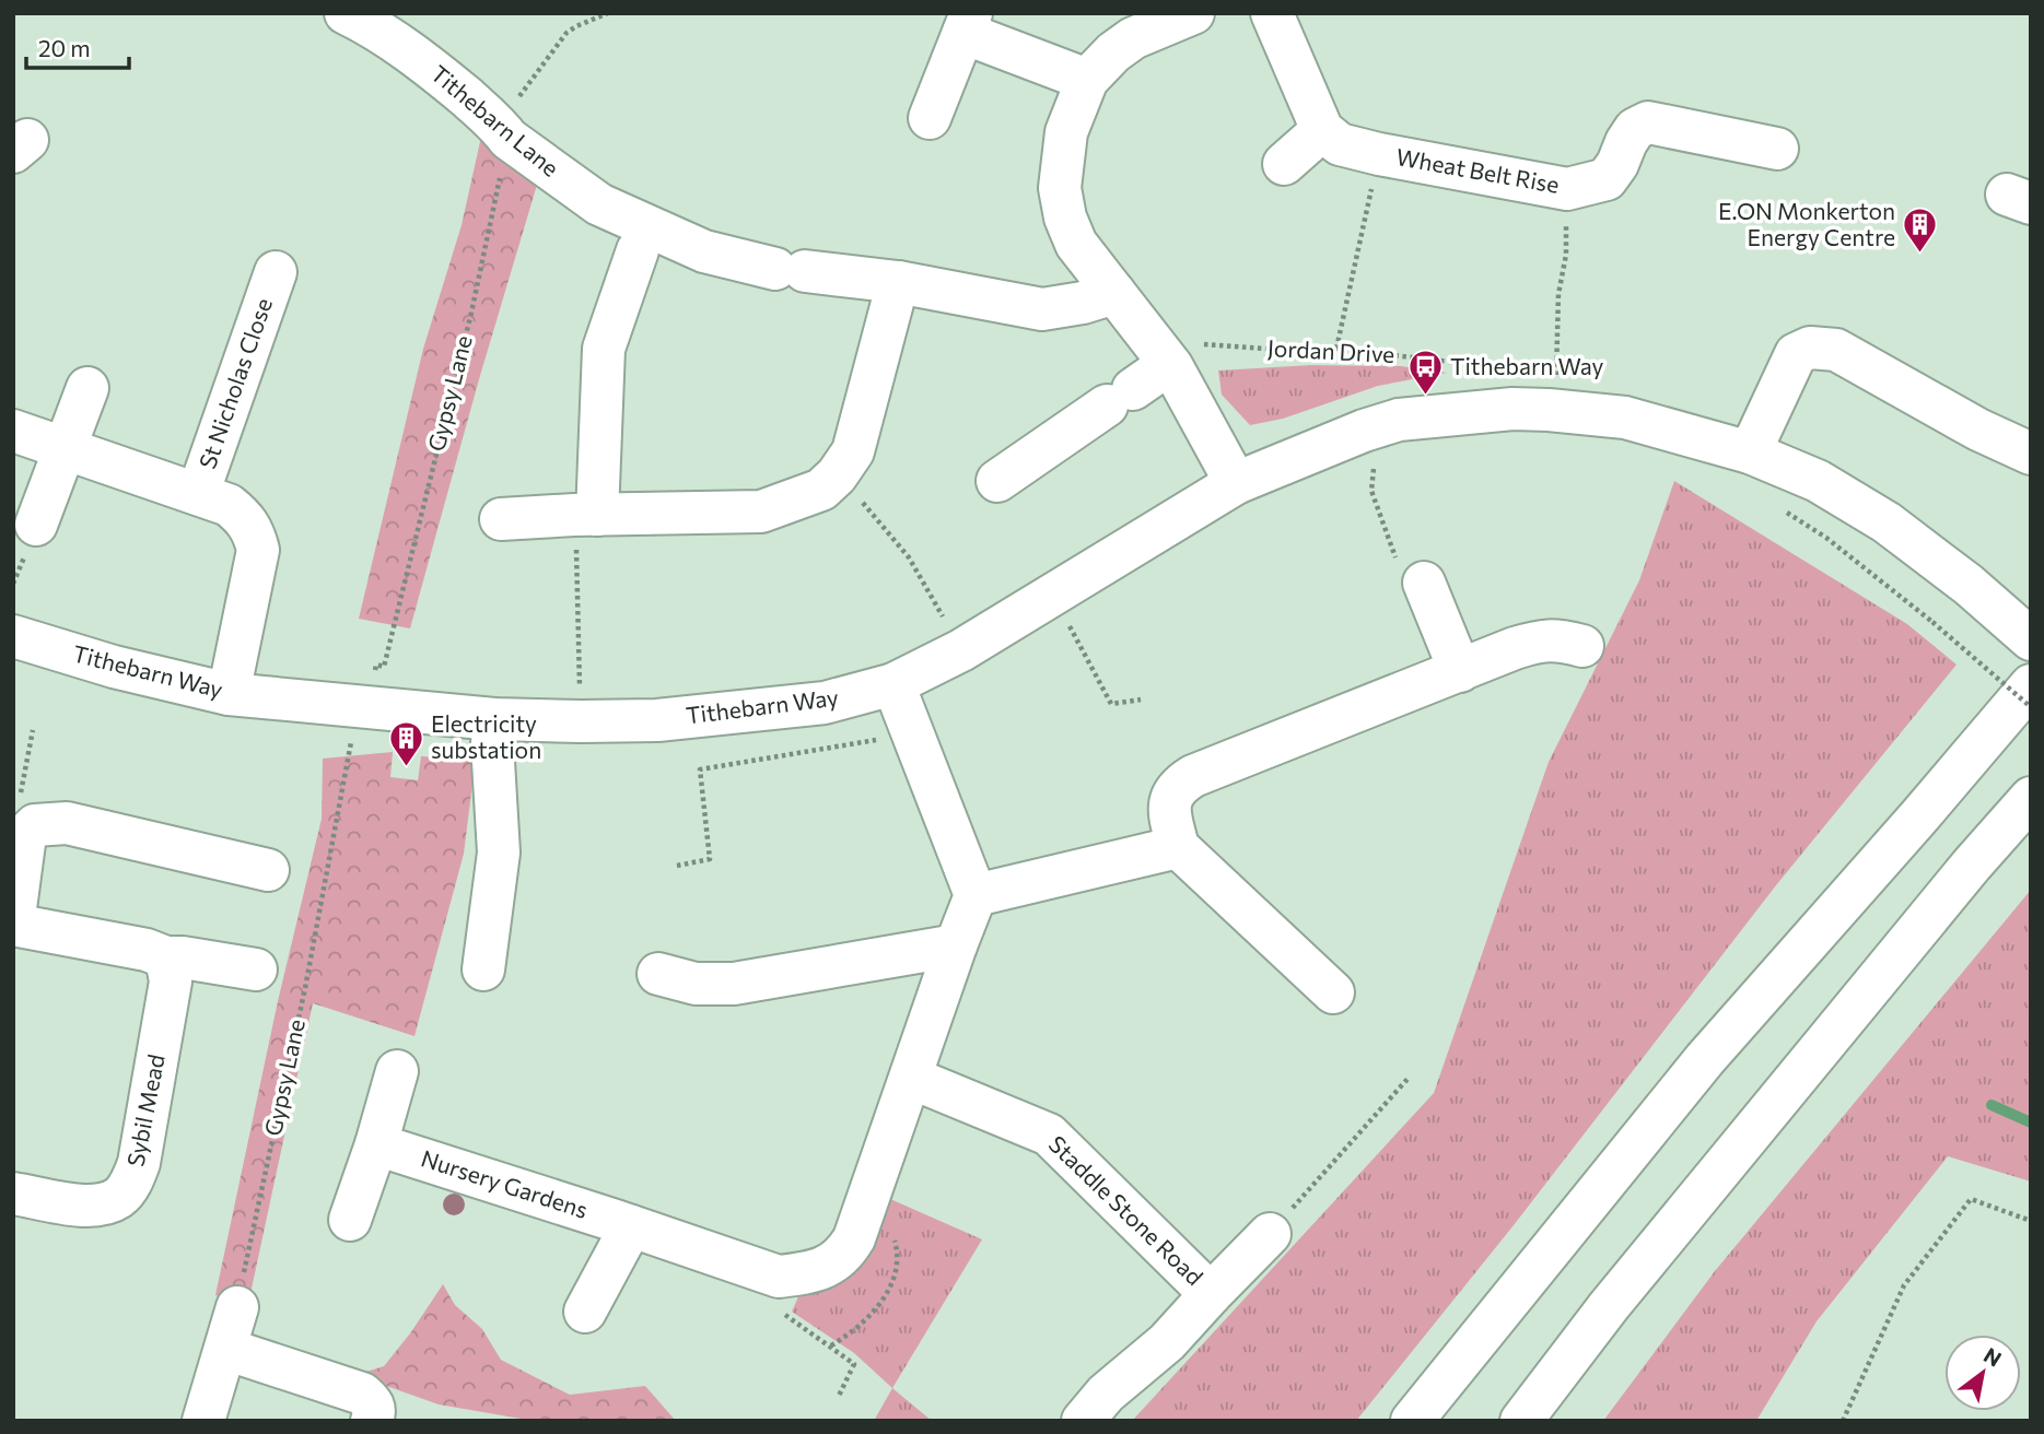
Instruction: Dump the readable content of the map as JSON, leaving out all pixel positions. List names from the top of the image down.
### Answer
{
  "streets": {
    "main road": [
      "Tithebarn Lane",
      "Wheat Belt Rise",
      "St Nicholas Close",
      "Tithebarn Way",
      "Sybil Mead",
      "Nursery Gardens",
      "Staddle Stone Road"
    ],
    "path": ["Jordan Drive", "Gypsy Lane"]
  },
  "crossings": [
    ["Tithebarn Lane", "Gypsy Lane"],
    ["St Nicholas Close", "Tithebarn Way"]
  ],
  "places": {
    "building": ["E.ON Monkerton Energy Centre", "Electricity substation"],
    "bus stop": ["Tithebarn Way"]
  },
  "scale_bar": "20 m",
  "north": "top right"
}
